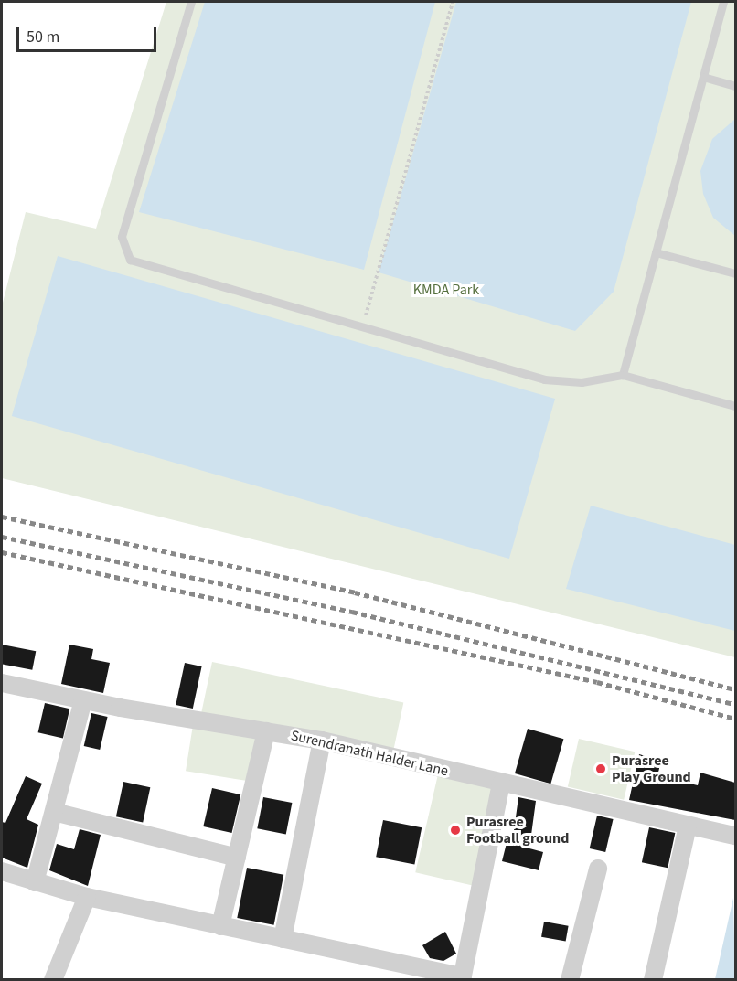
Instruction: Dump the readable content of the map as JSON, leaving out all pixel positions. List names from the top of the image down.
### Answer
{
  "streets": {
    "street": ["Surendranath Halder Lane"]
  },
  "parks": ["KMDA Park"],
  "places": ["Purasree Play Ground", "Purasree Football ground"],
  "scale_bar": "50 m"
}
